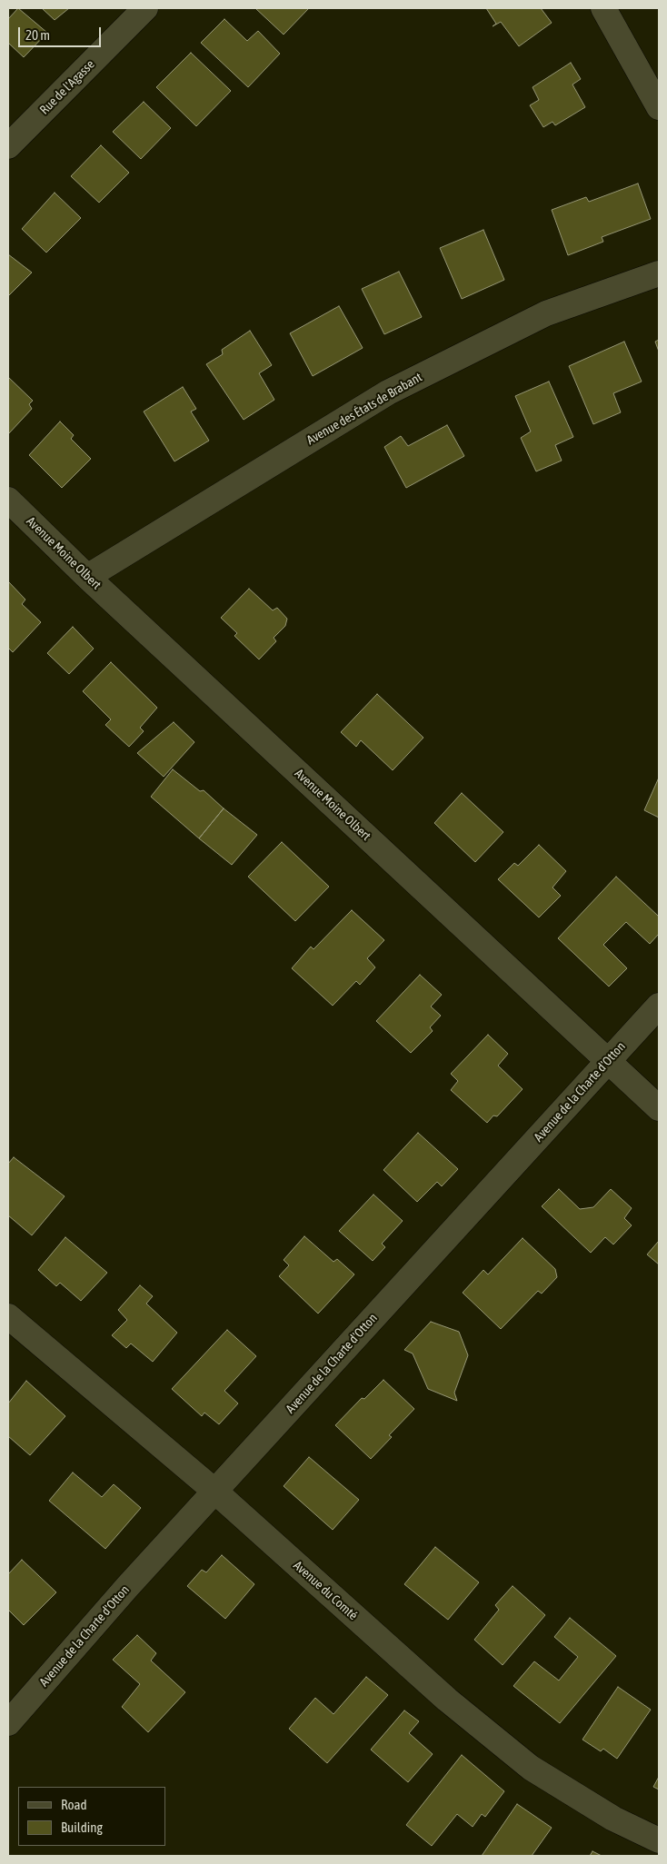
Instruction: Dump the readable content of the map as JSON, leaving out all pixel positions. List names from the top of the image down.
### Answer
{
  "streets": {
    "street": [
      "Rue de l'Agasse",
      "Avenue des États de Brabant",
      "Avenue Moine Olbert",
      "Avenue de la Charte d'Otton",
      "Avenue du Comté"
    ]
  },
  "crossings": [
    ["Avenue des États de Brabant", "Avenue Moine Olbert"],
    ["Avenue Moine Olbert", "Avenue de la Charte d'Otton"],
    ["Avenue de la Charte d'Otton", "Avenue du Comté"]
  ],
  "legend": ["Road", "Building"],
  "scale_bar": "20 m"
}
